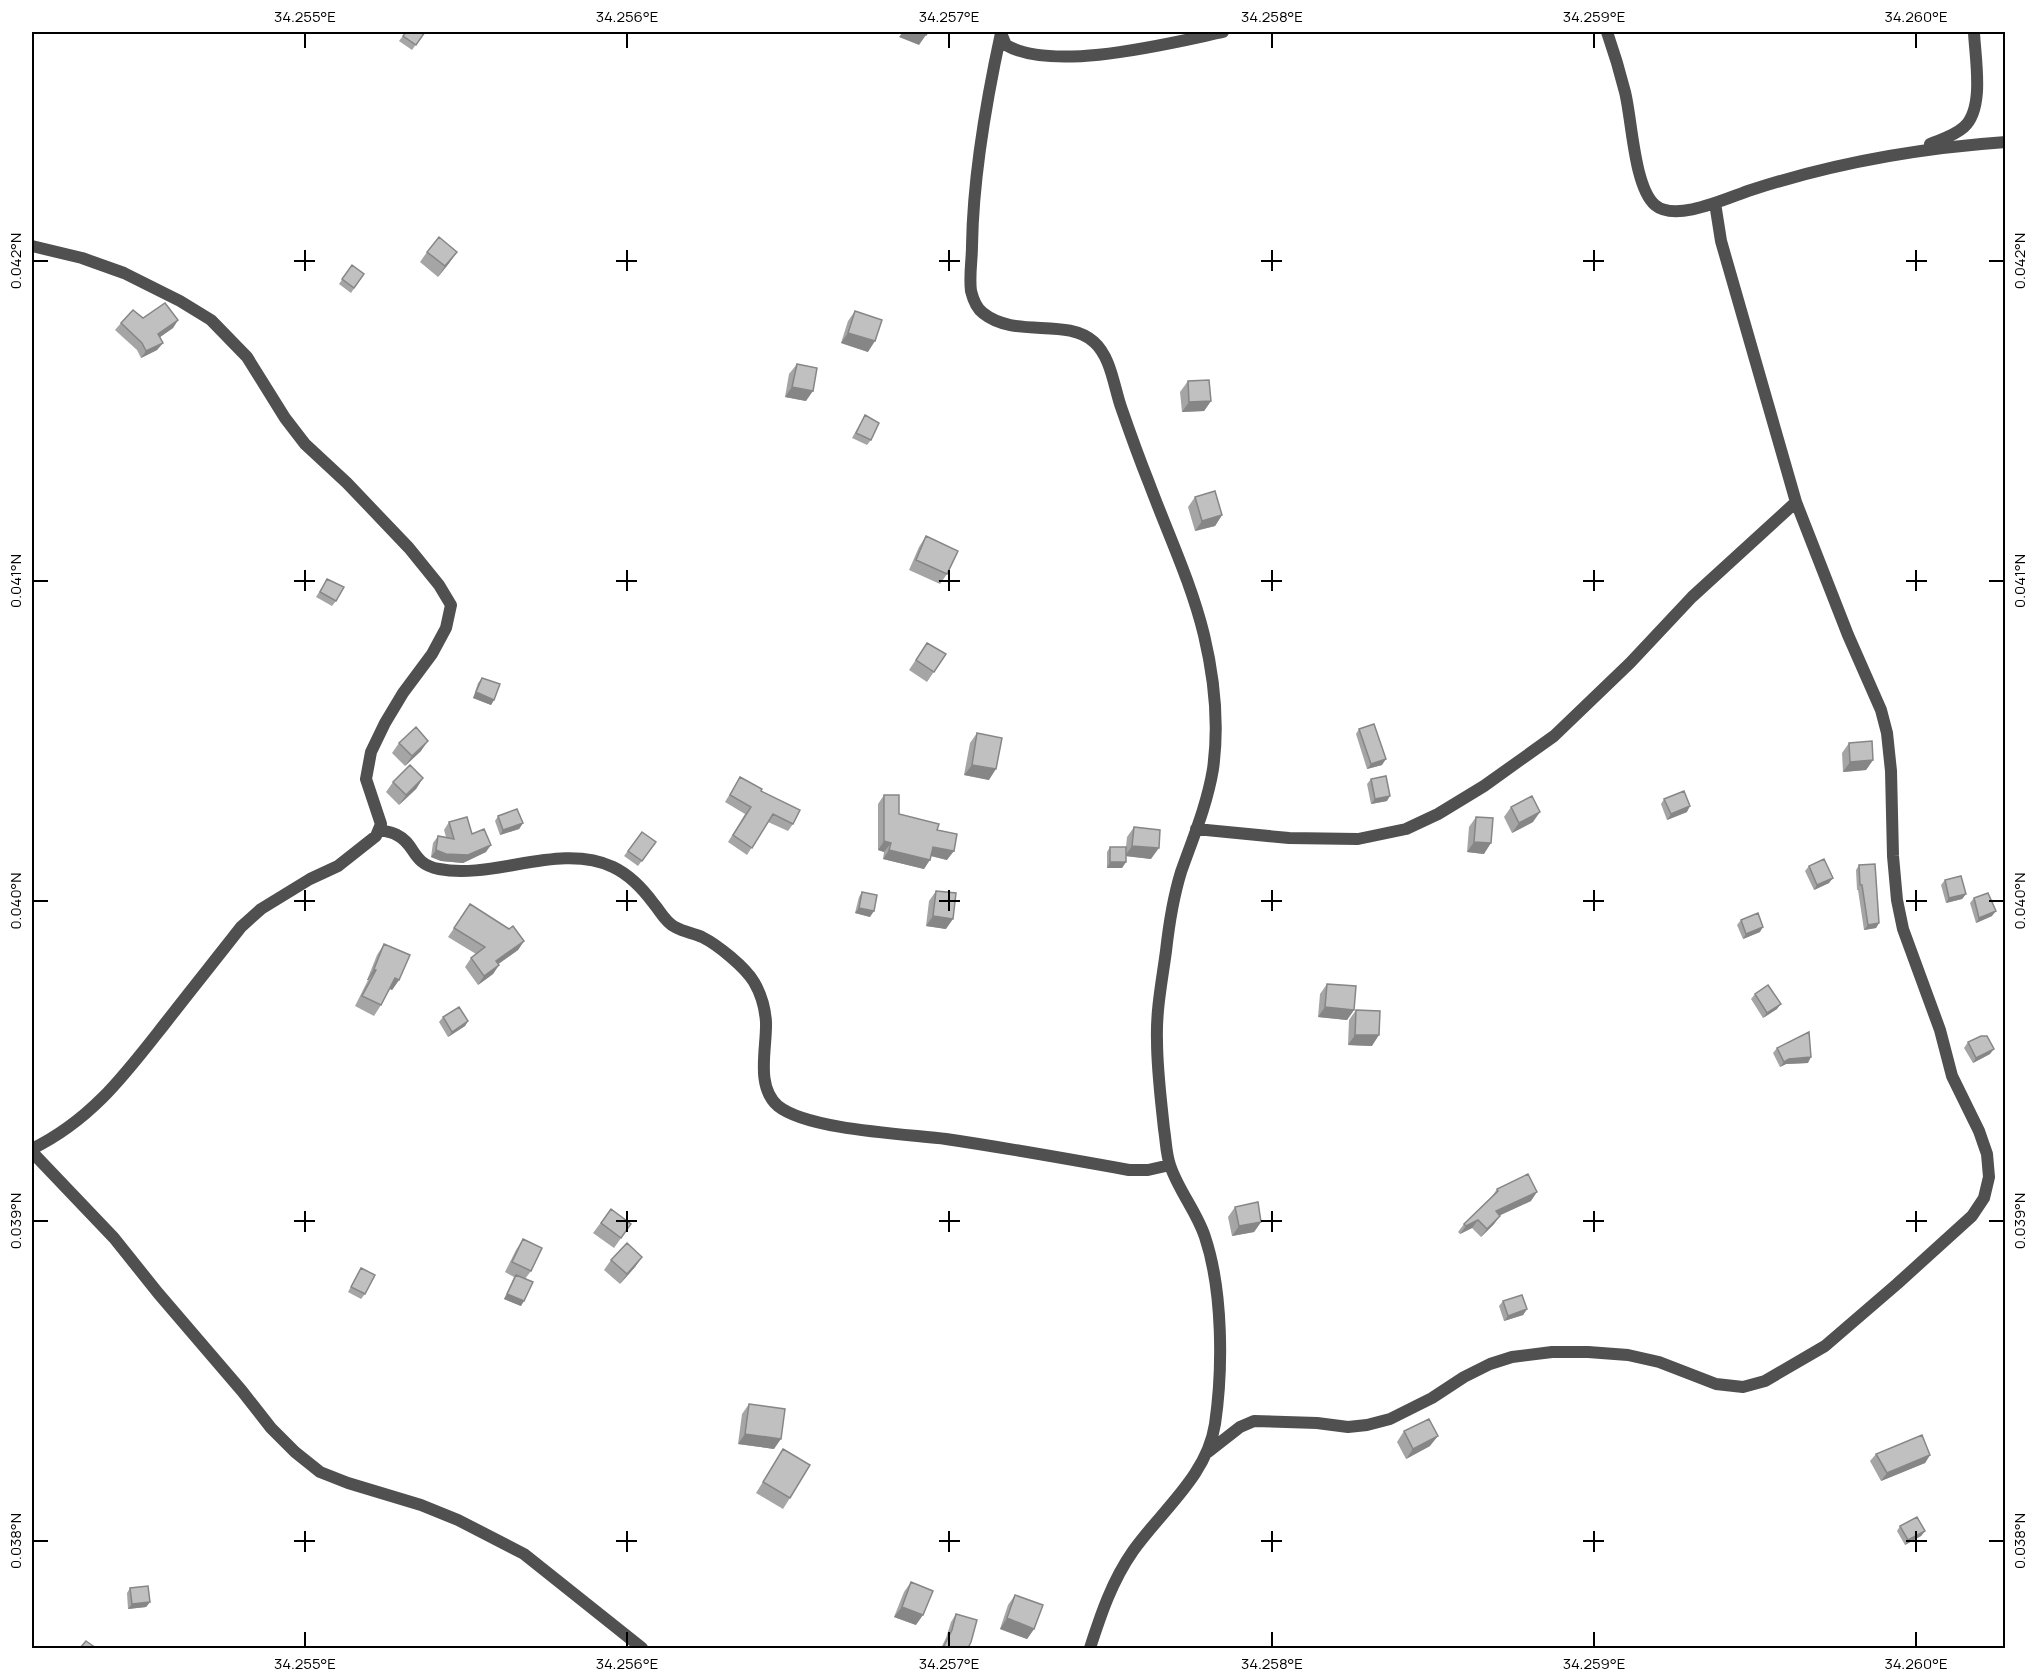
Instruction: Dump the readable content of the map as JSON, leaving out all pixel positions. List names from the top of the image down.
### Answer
{
  "coordinates": [
    "34.255°E",
    "34.256°E",
    "34.257°E",
    "34.258°E",
    "34.259°E",
    "34.260°E",
    "0.042°N",
    "0.041°N",
    "0.040°N",
    "0.039°N",
    "0.038°N"
  ]
}
